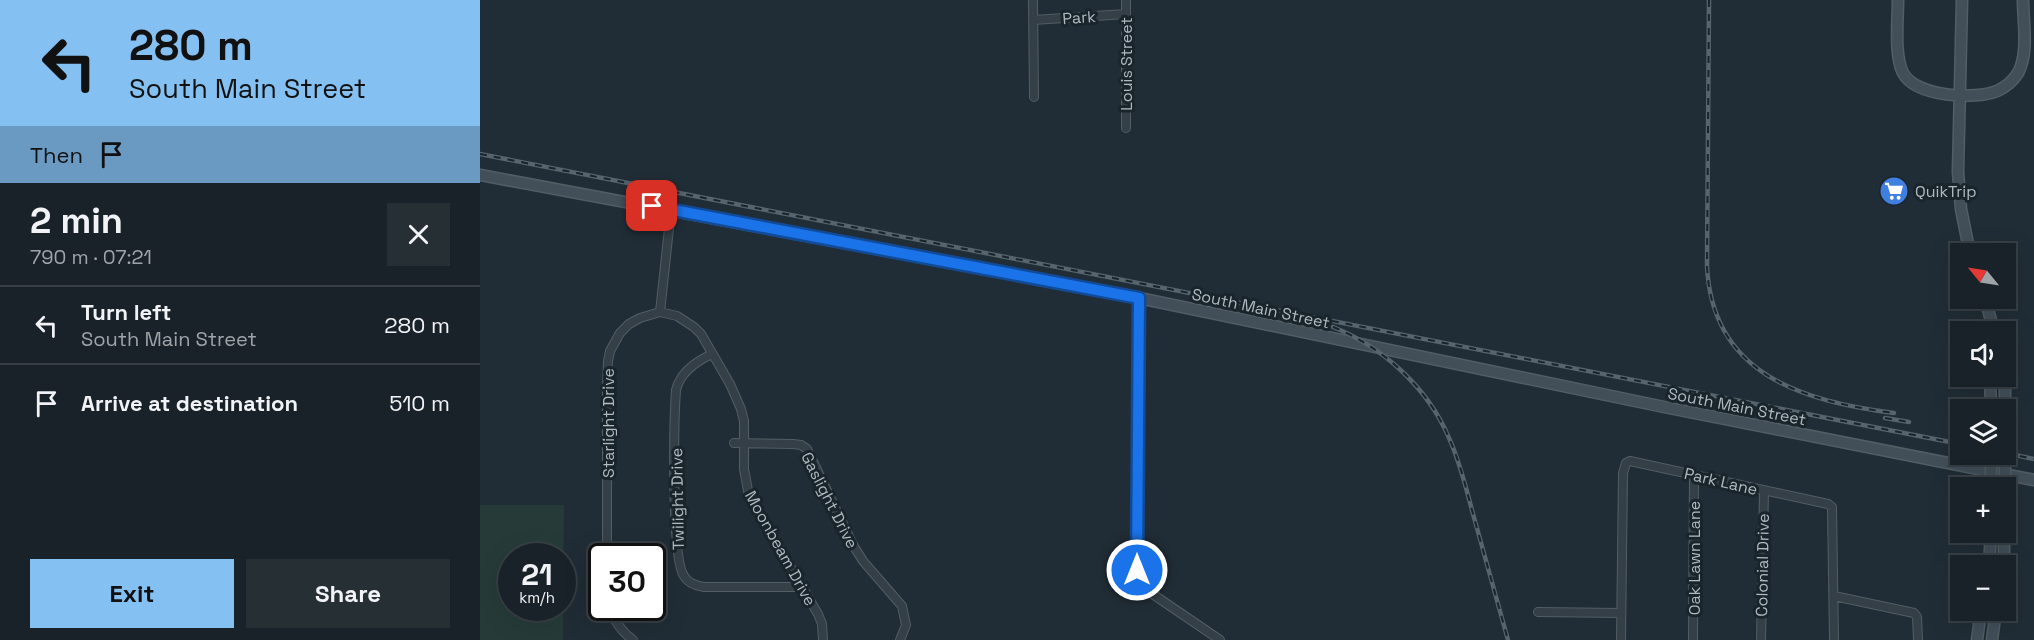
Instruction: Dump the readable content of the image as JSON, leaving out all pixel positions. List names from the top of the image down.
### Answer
{
  "streets": {
    "street": [
      "Park",
      "Louis Street",
      "South Main Street",
      "Starlight Drive",
      "Park Lane",
      "Twilight Drive",
      "Gaslight Drive",
      "Moonbeam Drive",
      "Oak Lawn Lane",
      "Colonial Drive"
    ]
  },
  "crossings": [
    ["Park", "Louis Street"],
    ["Starlight Drive", "Moonbeam Drive"],
    ["Park Lane", "Oak Lawn Lane"],
    ["Park Lane", "Colonial Drive"],
    ["Twilight Drive", "Moonbeam Drive"],
    ["Gaslight Drive", "Moonbeam Drive"]
  ],
  "places": {
    "supermarket": ["QuikTrip"]
  },
  "north": "top left",
  "page": {
    "turn": ["280 m", "South Main Street"],
    "then": "Then",
    "heading": ["2 min", "790 m · 07:21"],
    "map_buttons": ["+", "−"],
    "list": [
      {
        "name": "Turn left",
        "note": "South Main Street",
        "value": "280 m"
      },
      {
        "name": "Arrive at destination",
        "value": "510 m"
      }
    ],
    "speed": "21 km/h",
    "limit": "30",
    "buttons": ["Exit", "Share"]
  }
}
